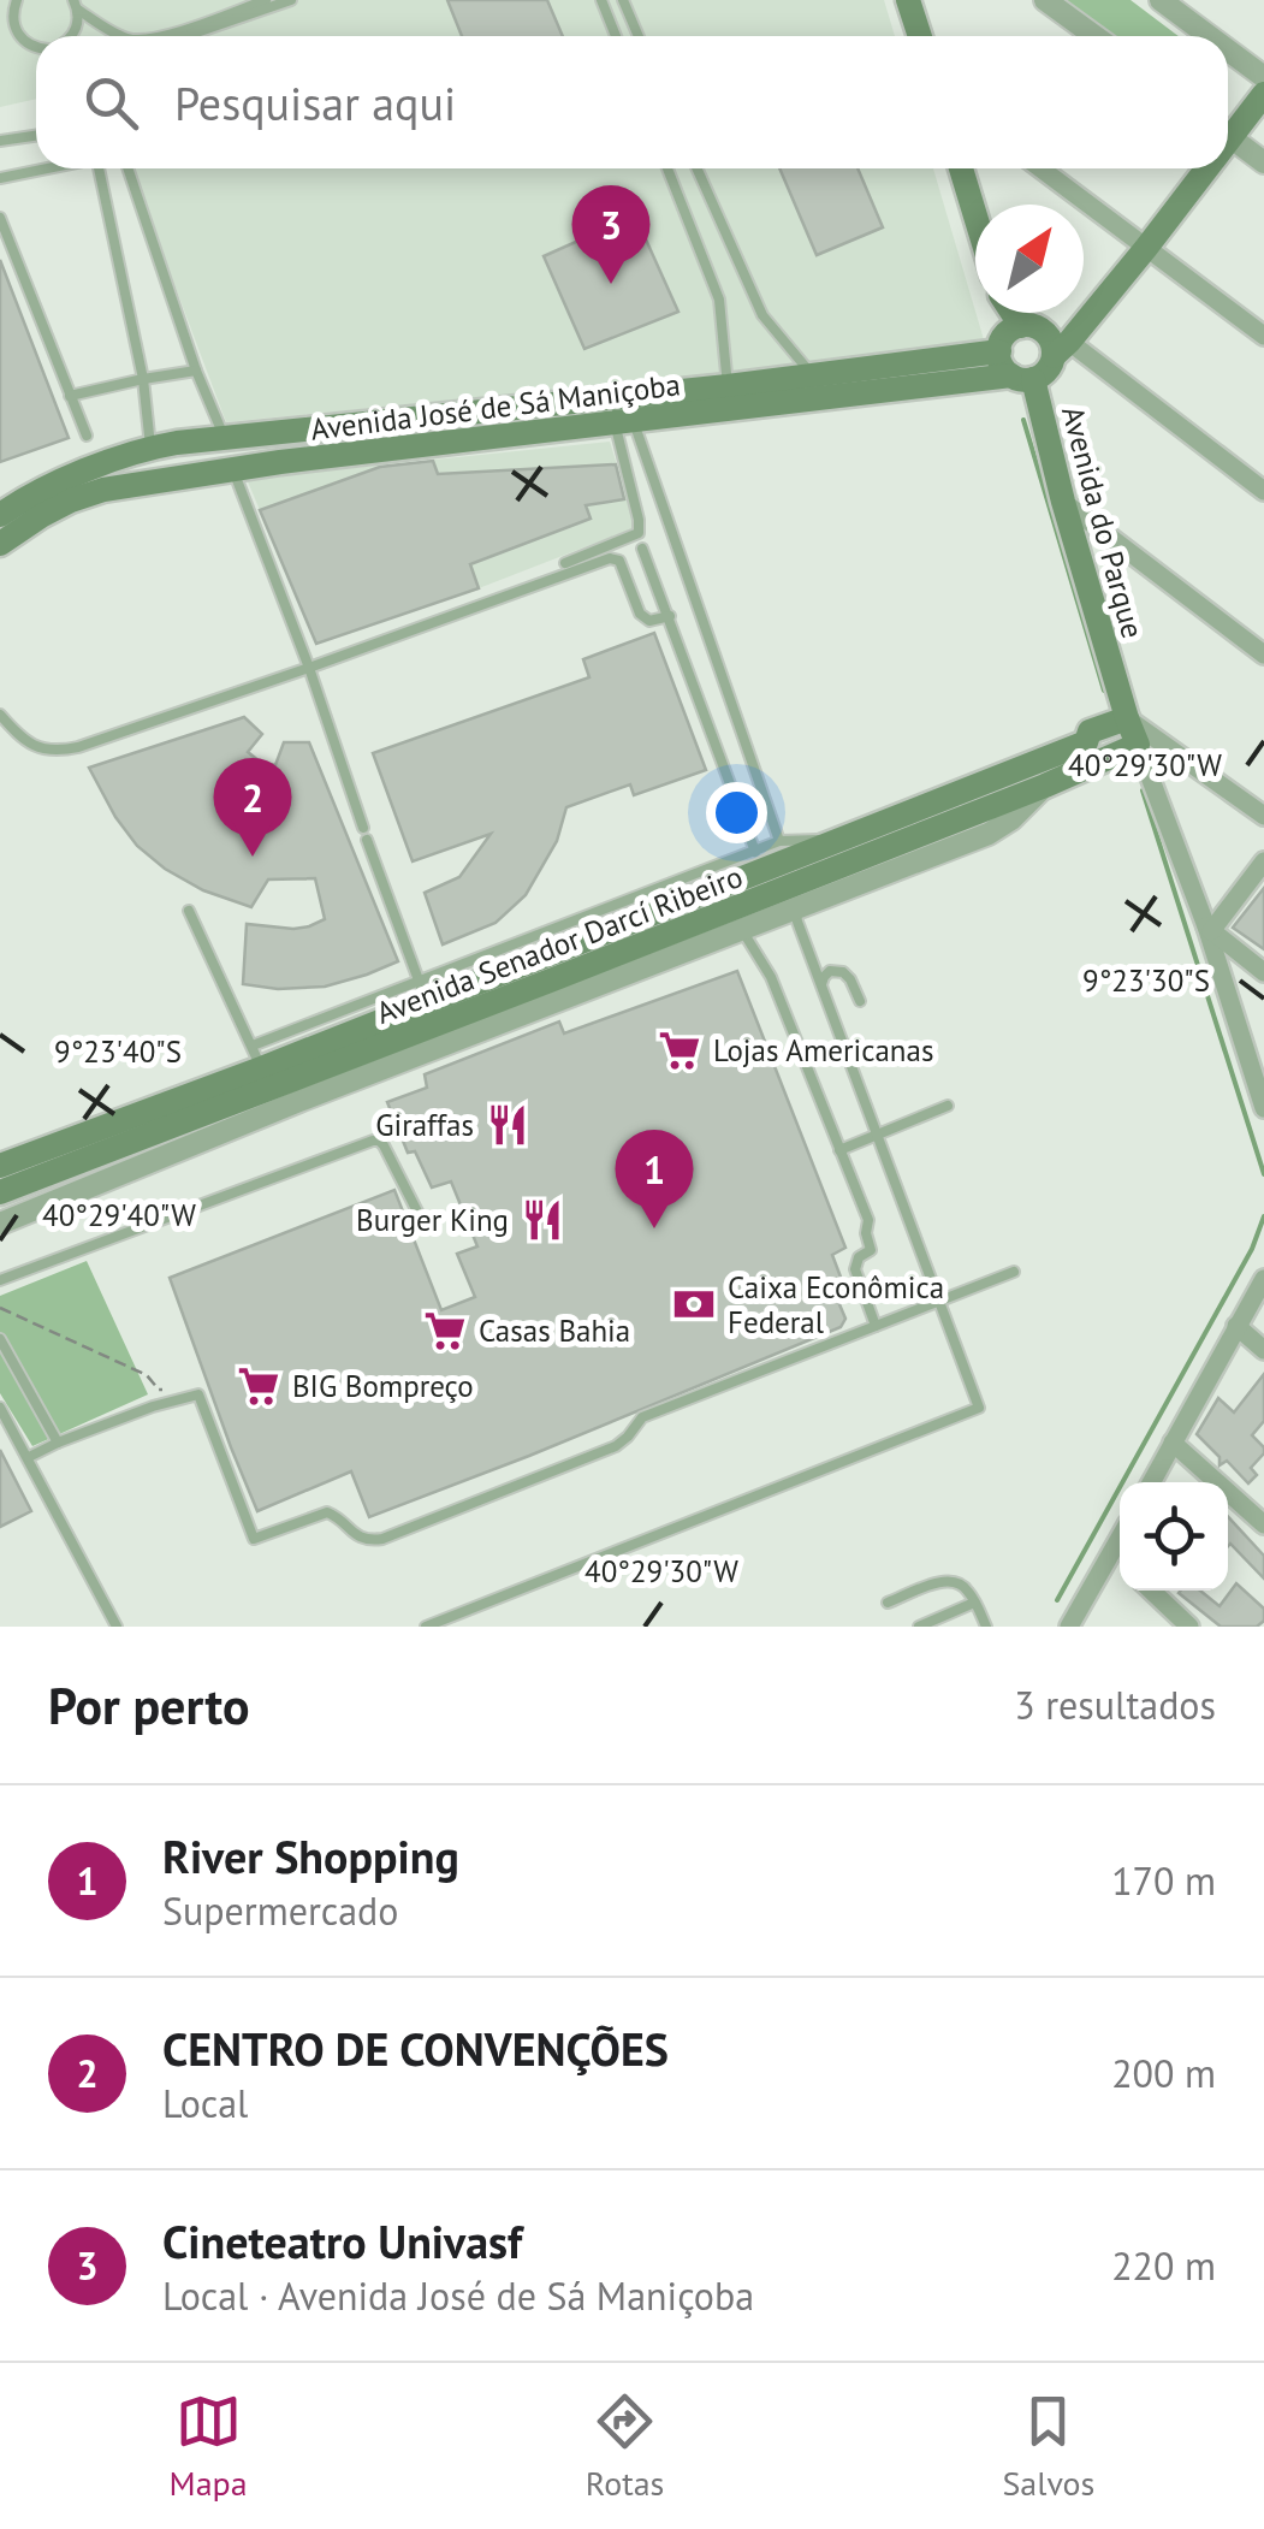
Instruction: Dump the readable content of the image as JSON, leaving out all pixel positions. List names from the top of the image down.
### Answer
{
  "streets": {
    "main road": ["Avenida José de Sá Maniçoba", "Avenida do Parque", "Avenida Senador Darcí Ribeiro"]
  },
  "crossings": [
    ["Avenida José de Sá Maniçoba", "Avenida do Parque"],
    ["Avenida do Parque", "Avenida Senador Darcí Ribeiro"]
  ],
  "places": {
    "supermarket": ["Lojas Americanas", "Casas Bahia", "BIG Bompreço"],
    "restaurant": ["Giraffas", "Burger King"],
    "bank": ["Caixa Econômica Federal"]
  },
  "north": "top right",
  "page": {
    "search": "Pesquisar aqui",
    "pins": ["3", "2", "1"],
    "heading": ["Por perto", "3 resultados"],
    "list": [
      {
        "mark": "1",
        "name": "River Shopping",
        "note": "Supermercado",
        "value": "170 m"
      },
      {
        "mark": "2",
        "name": "CENTRO DE CONVENÇÕES",
        "note": "Local",
        "value": "200 m"
      },
      {
        "mark": "3",
        "name": "Cineteatro Univasf",
        "note": "Local · Avenida José de Sá Maniçoba",
        "value": "220 m"
      }
    ],
    "nav": ["Mapa", "Rotas", "Salvos"]
  },
  "coordinates": [
    "40°29'30\"W",
    "9°23'30\"S",
    "9°23'40\"S",
    "40°29'40\"W"
  ]
}
